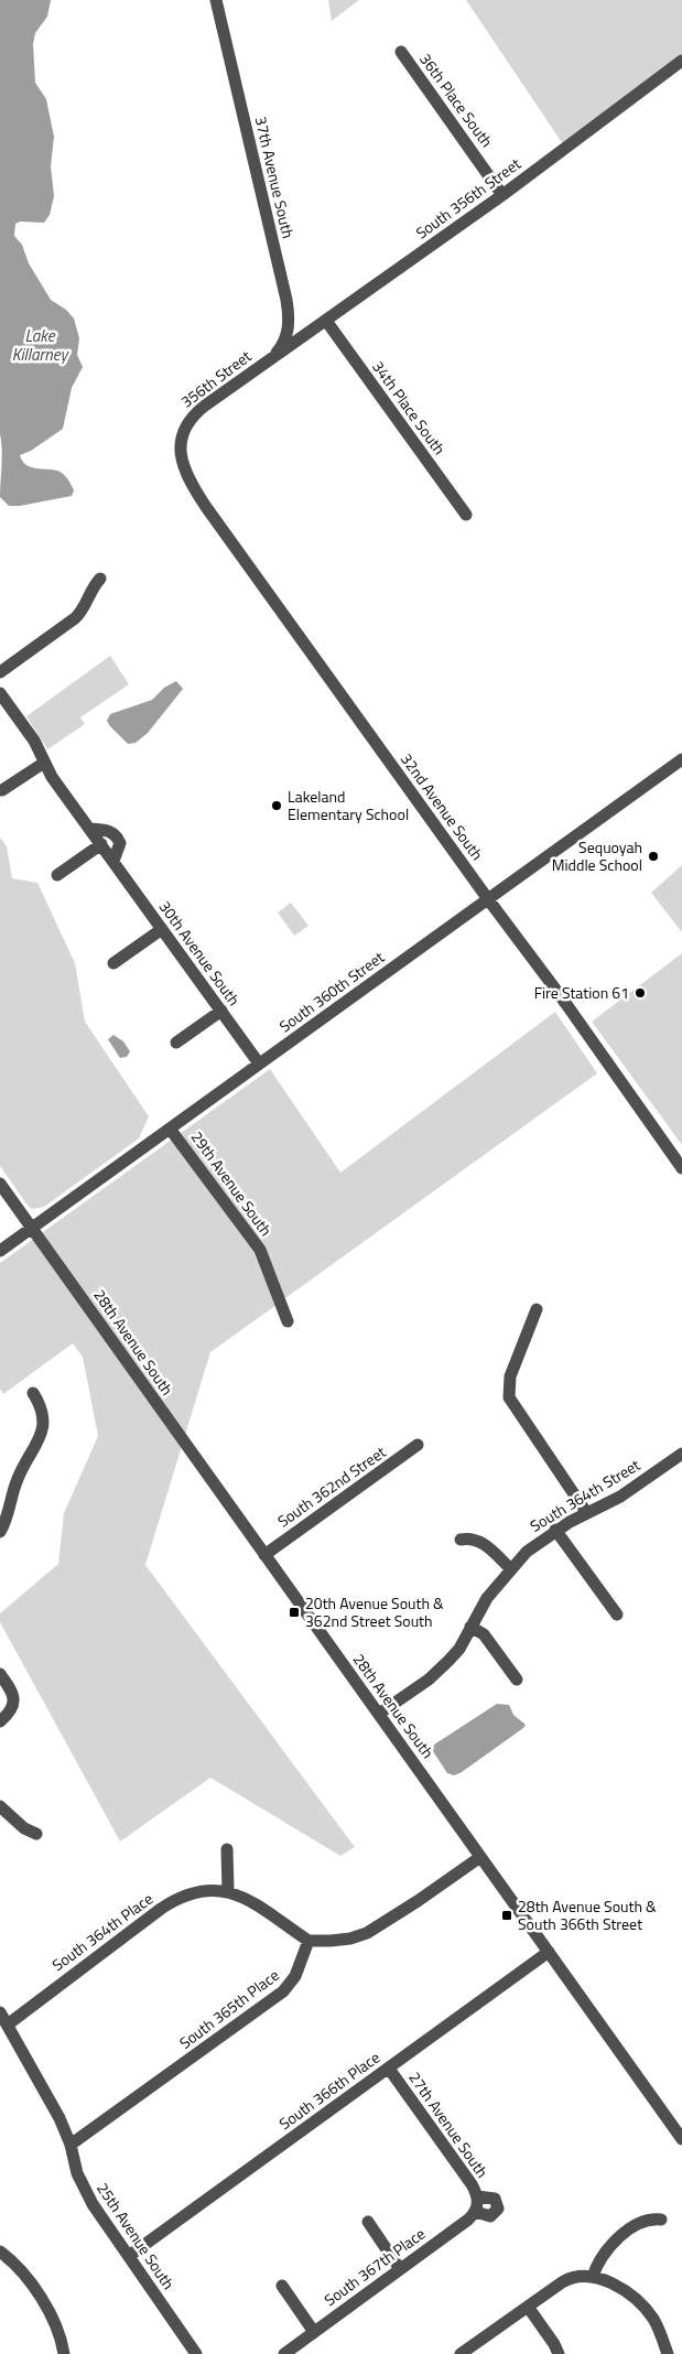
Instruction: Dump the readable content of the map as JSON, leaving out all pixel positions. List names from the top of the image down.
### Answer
{
  "streets": {
    "street": [
      "36th Place South",
      "37th Avenue South",
      "South 356th Street",
      "356th Street",
      "34th Place South",
      "32nd Avenue South",
      "30th Avenue South",
      "South 360th Street",
      "29th Avenue South",
      "28th Avenue South",
      "South 362nd Street",
      "South 364th Street",
      "South 364th Place",
      "South 365th Place",
      "South 366th Place",
      "27th Avenue South",
      "25th Avenue South",
      "South 367th Place"
    ]
  },
  "crossings": [
    ["36th Place South", "South 356th Street"],
    ["37th Avenue South", "South 356th Street"],
    ["37th Avenue South", "356th Street"],
    ["South 356th Street", "356th Street"],
    ["South 356th Street", "34th Place South"],
    ["356th Street", "32nd Avenue South"],
    ["32nd Avenue South", "South 360th Street"],
    ["30th Avenue South", "South 360th Street"],
    ["South 360th Street", "29th Avenue South"],
    ["South 360th Street", "28th Avenue South"],
    ["28th Avenue South", "South 362nd Street"],
    ["28th Avenue South", "South 364th Street"],
    ["28th Avenue South", "South 366th Place"],
    ["South 364th Place", "25th Avenue South"],
    ["South 365th Place", "25th Avenue South"],
    ["South 366th Place", "27th Avenue South"],
    ["South 366th Place", "25th Avenue South"],
    ["27th Avenue South", "South 367th Place"]
  ],
  "water": ["Lake Killarney"],
  "places": {
    "other": ["Lakeland Elementary School", "Sequoyah Middle School", "Fire Station 61"],
    "transit": ["20th Avenue South & 362nd Street South", "28th Avenue South & South 366th Street"]
  }
}
